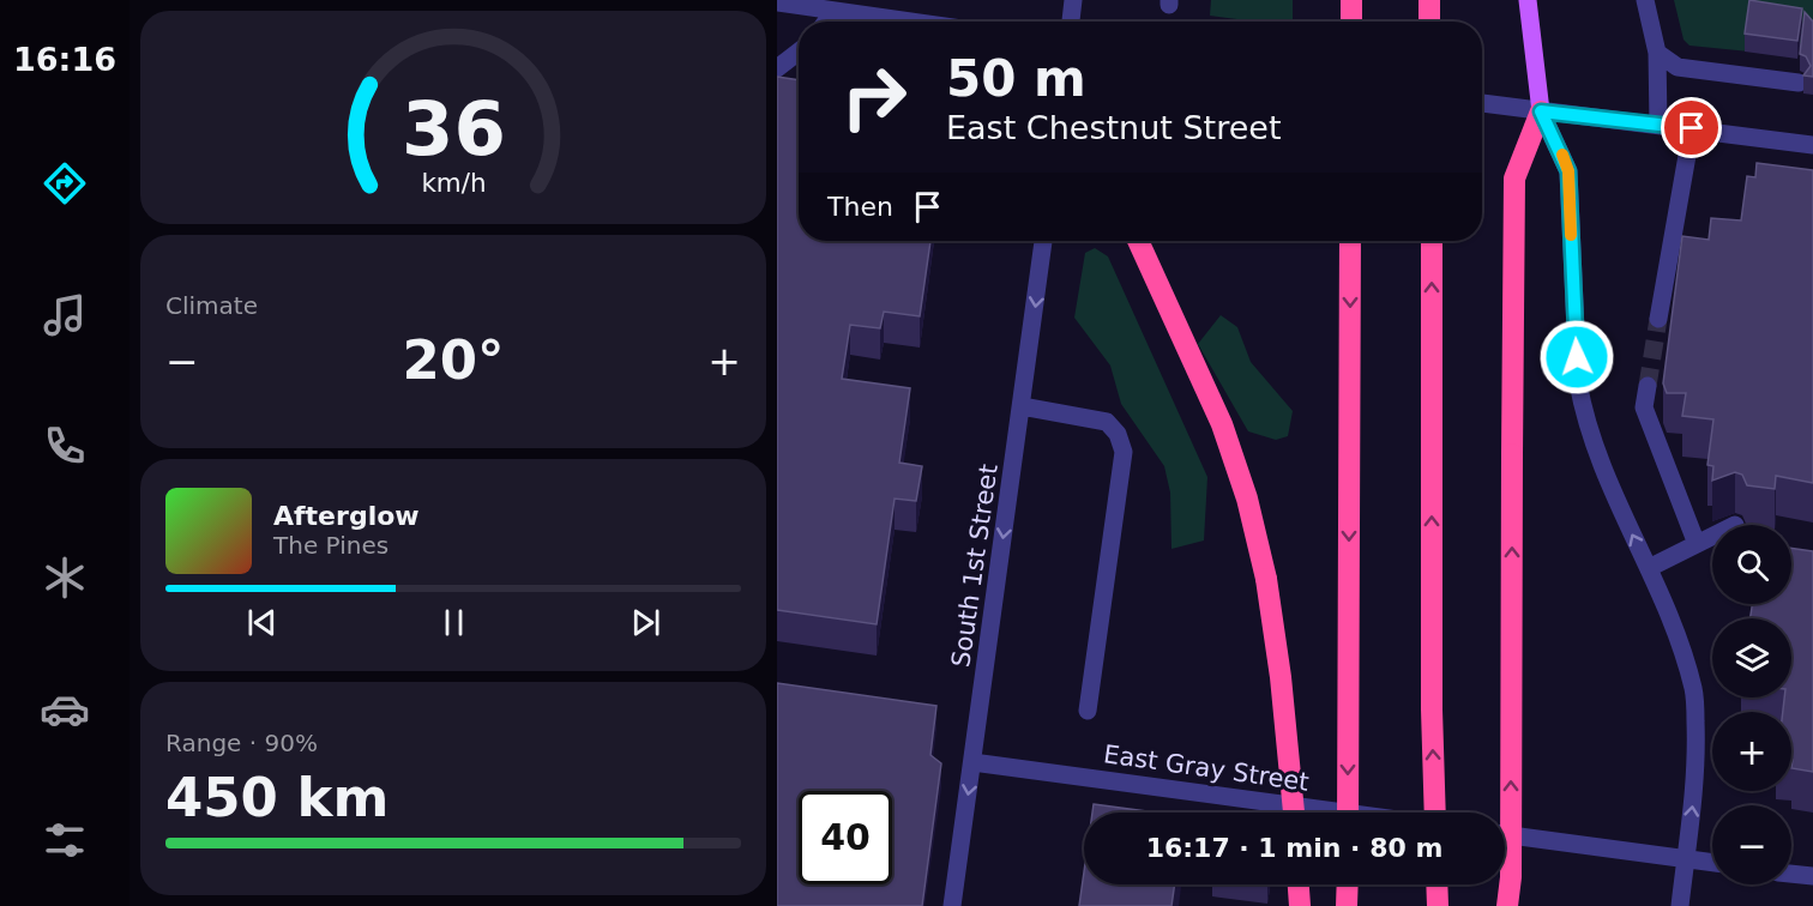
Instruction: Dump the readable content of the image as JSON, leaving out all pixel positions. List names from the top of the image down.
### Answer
{
  "streets": {
    "street": ["South 1st Street", "East Gray Street"]
  },
  "crossings": [
    ["South 1st Street", "East Gray Street"]
  ],
  "one_way": ["South 1st Street"],
  "page": {
    "tabs": "16:16",
    "turn": ["50 m", "East Chestnut Street"],
    "then": "Then",
    "tile": [
      "Climate",
      ["Range · 90%", "450 km"]
    ],
    "heat": ["−", "20°", "+"],
    "song": ["Afterglow", "The Pines"],
    "map_buttons": ["+", "−"],
    "limit": "40",
    "trip": "16:17 · 1 min · 80 m",
    "gauge": ["36", "km/h"]
  }
}
